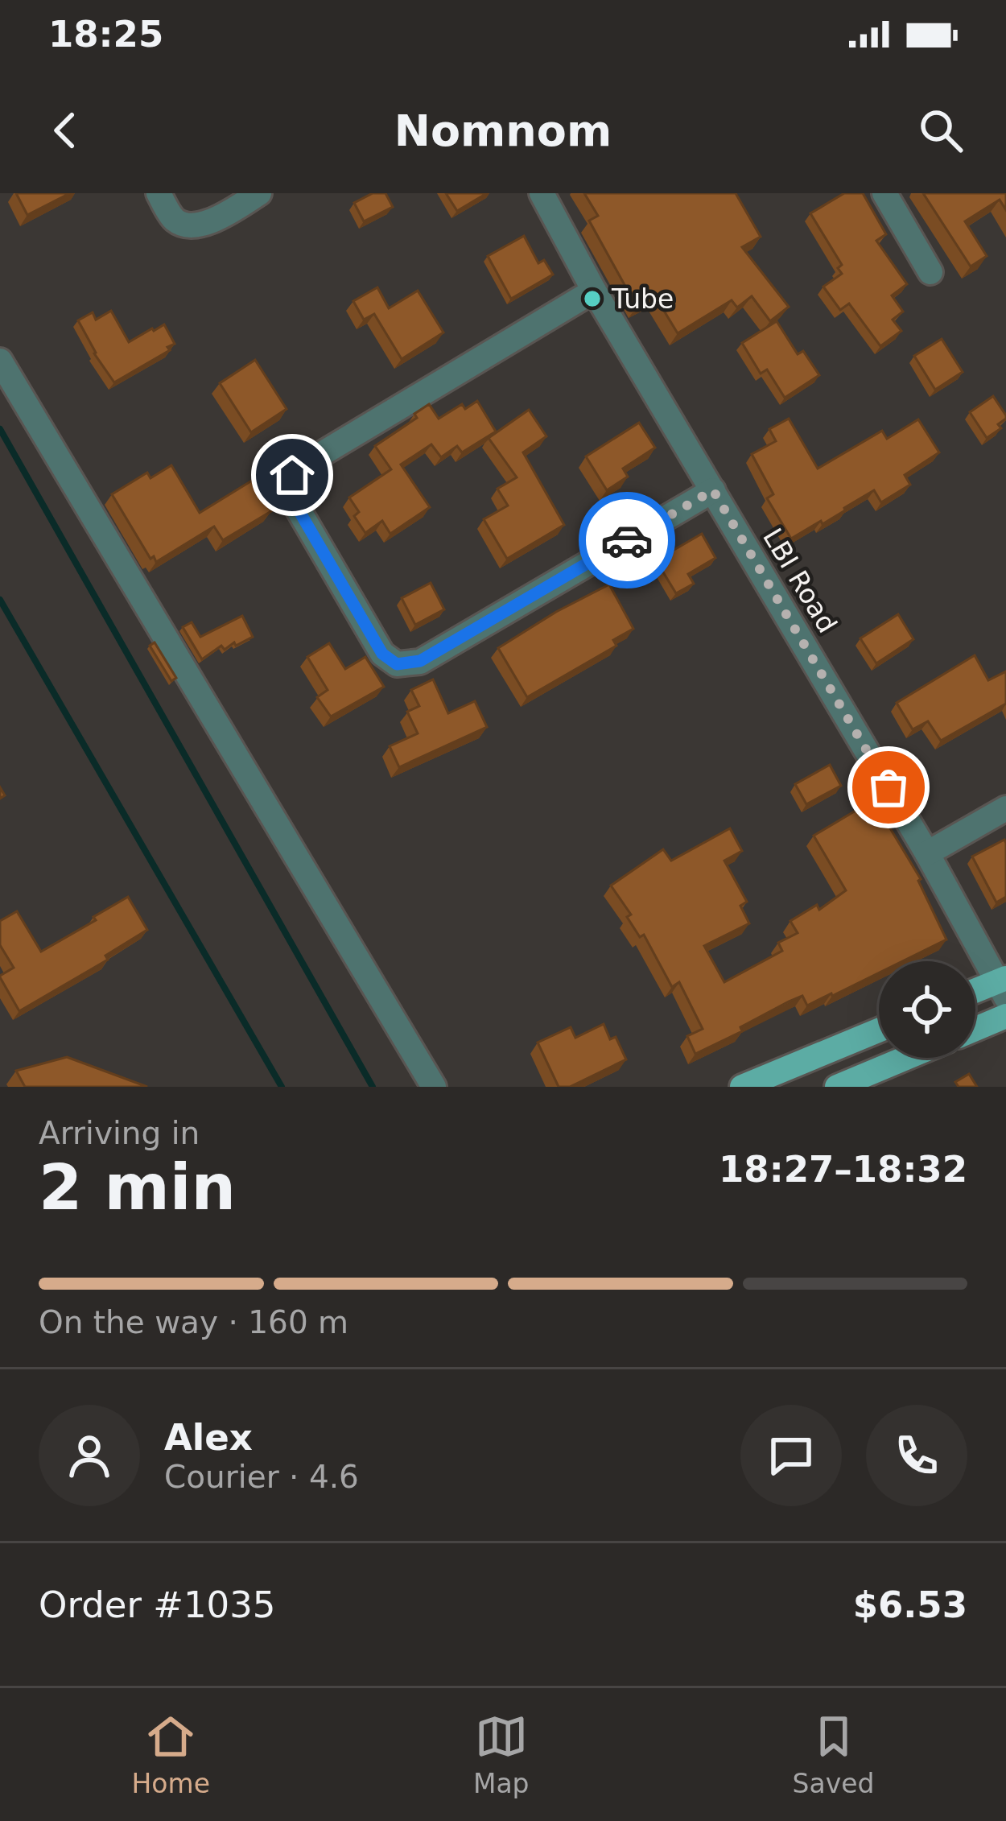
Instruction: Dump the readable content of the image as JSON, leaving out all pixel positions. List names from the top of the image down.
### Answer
{
  "streets": {
    "street": ["LBI Road"]
  },
  "places": ["Tube"],
  "page": {
    "status": "18:25",
    "header": "Nomnom",
    "heading": ["2 min", "Arriving in", "18:27–18:32"],
    "panel": [
      "Alex",
      "Courier · 4.6",
      "Order #1035",
      "$6.53"
    ],
    "bar": "On the way · 160 m",
    "tabs": ["Home", "Map", "Saved"]
  }
}
